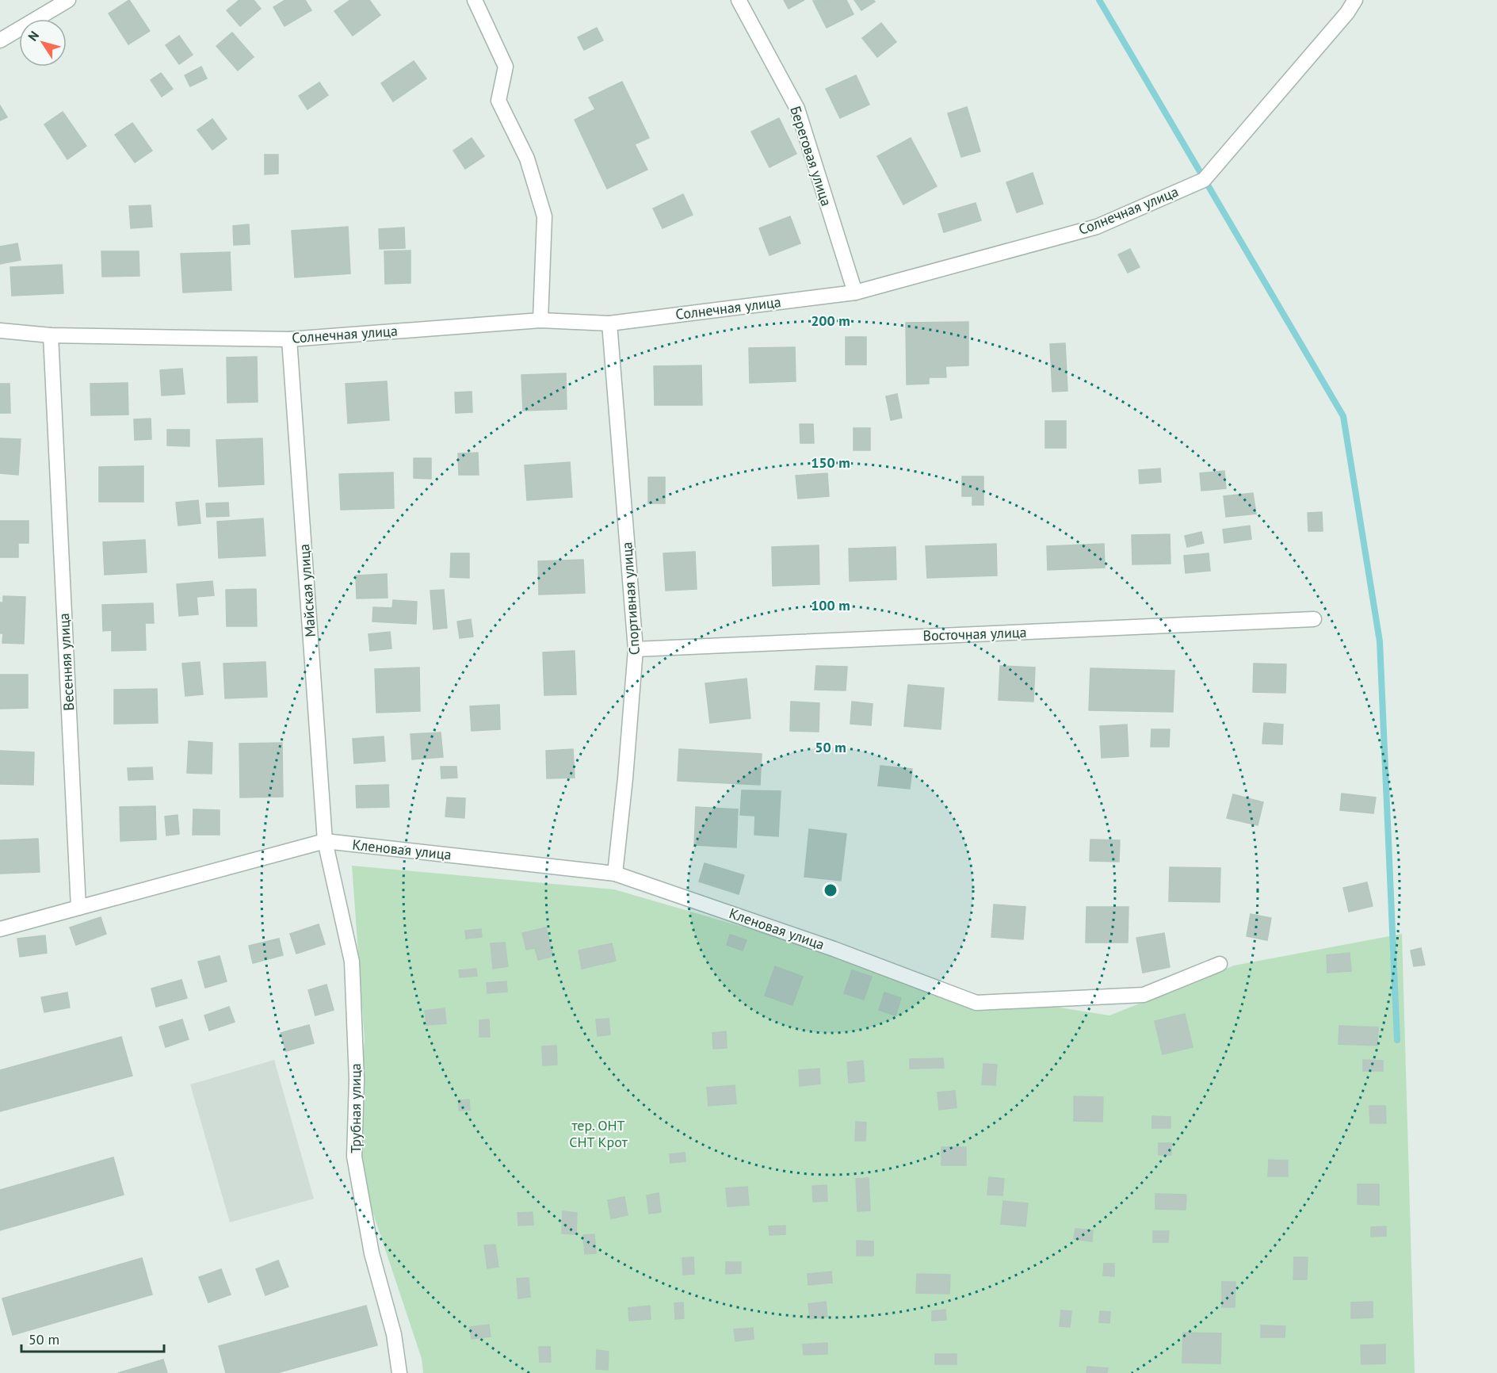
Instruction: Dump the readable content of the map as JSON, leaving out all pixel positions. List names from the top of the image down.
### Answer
{
  "streets": {
    "street": [
      "Береговая улица",
      "Солнечная улица",
      "Майская улица",
      "Спортивная улица",
      "Восточная улица",
      "Весенняя улица",
      "Кленовая улица",
      "Трубная улица"
    ]
  },
  "crossings": [
    ["Береговая улица", "Солнечная улица"],
    ["Солнечная улица", "Майская улица"],
    ["Солнечная улица", "Спортивная улица"],
    ["Солнечная улица", "Весенняя улица"],
    ["Майская улица", "Кленовая улица"],
    ["Майская улица", "Трубная улица"],
    ["Спортивная улица", "Восточная улица"],
    ["Спортивная улица", "Кленовая улица"],
    ["Кленовая улица", "Трубная улица"]
  ],
  "parks": ["тер. ОНТ СНТ Крот"],
  "scale_bar": "50 m",
  "north": "top left",
  "rings": [
    "200 m",
    "150 m",
    "100 m",
    "50 m"
  ]
}
